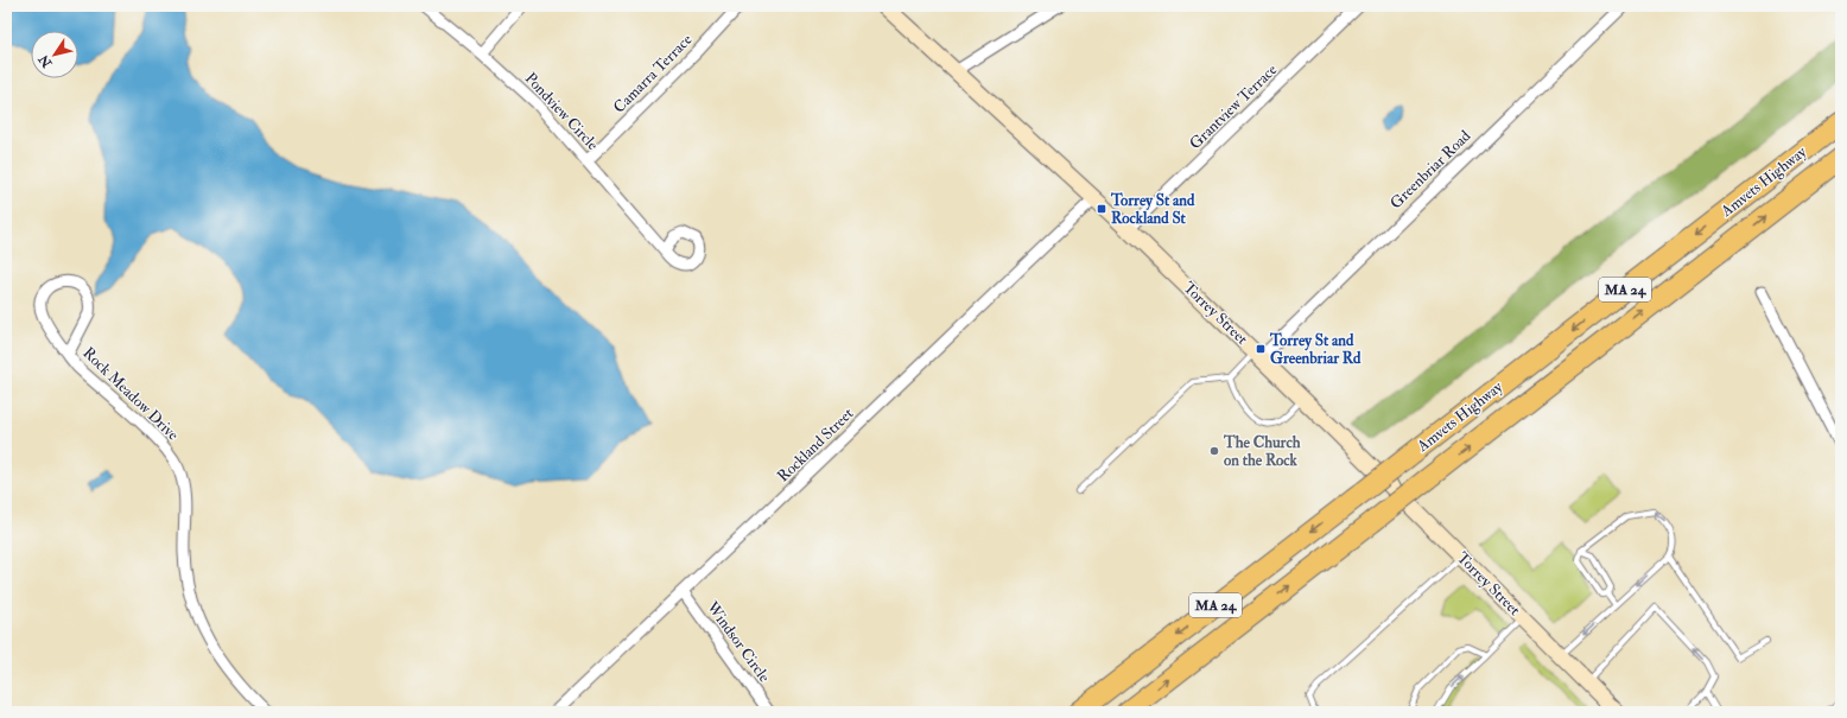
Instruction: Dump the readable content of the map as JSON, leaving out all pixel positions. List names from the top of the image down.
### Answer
{
  "streets": {
    "highway": ["Amvets Highway", "MA 24"],
    "main road": ["Torrey Street"],
    "street": [
      "Camarra Terrace",
      "Grantview Terrace",
      "Pondview Circle",
      "Greenbriar Road",
      "Rock Meadow Drive",
      "Rockland Street",
      "Windsor Circle"
    ]
  },
  "crossings": [
    ["Camarra Terrace", "Pondview Circle"],
    ["Grantview Terrace", "Torrey Street"],
    ["Greenbriar Road", "Torrey Street"],
    ["Torrey Street", "Rockland Street"],
    ["Rockland Street", "Windsor Circle"]
  ],
  "places": {
    "transit": ["Torrey St and Rockland St", "Torrey St and Greenbriar Rd"],
    "other": ["The Church on the Rock"]
  },
  "north": "bottom left"
}
